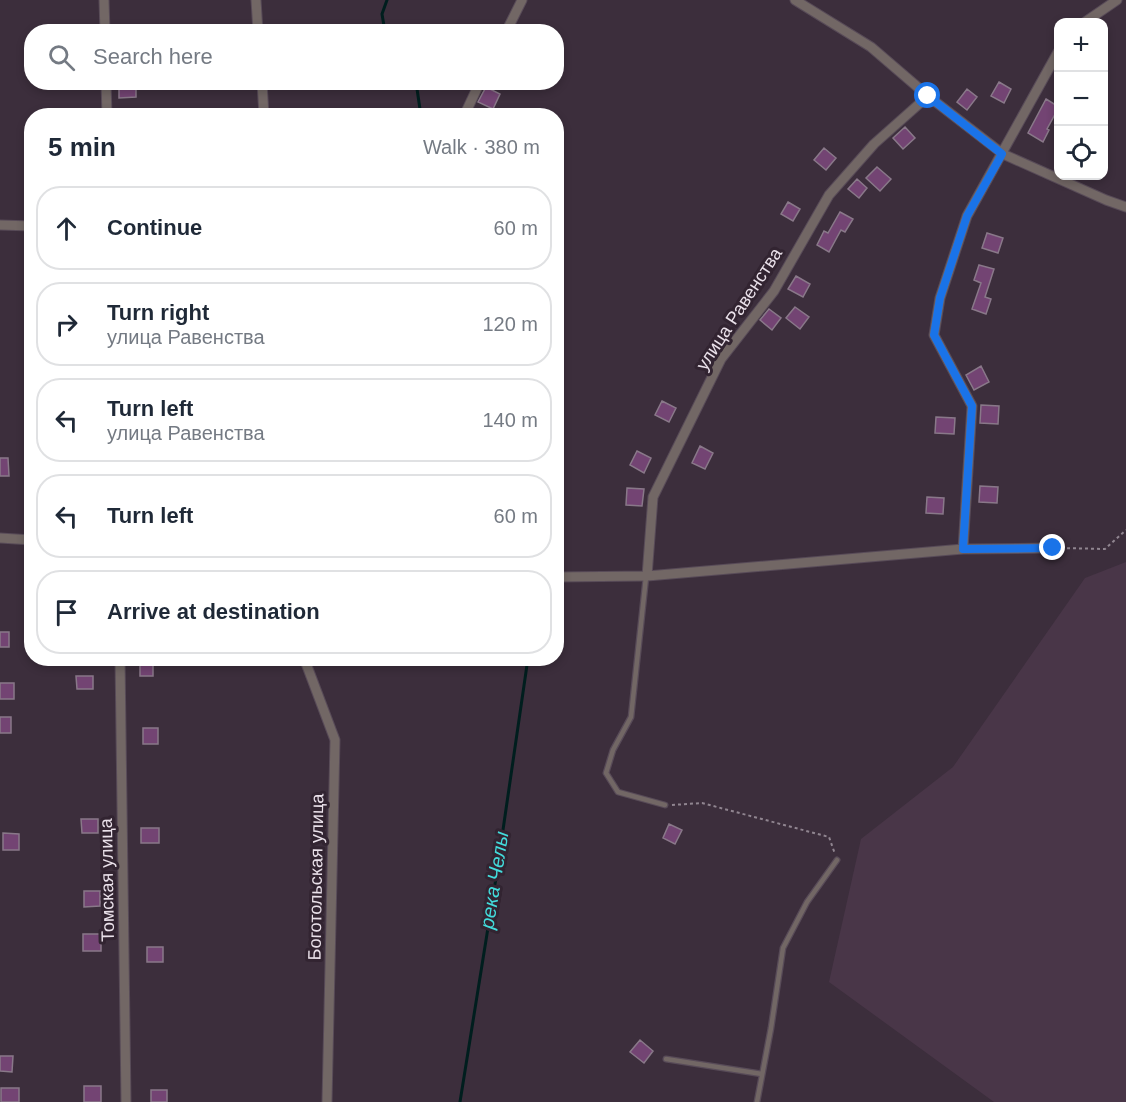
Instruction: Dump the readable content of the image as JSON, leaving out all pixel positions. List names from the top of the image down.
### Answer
{
  "streets": {
    "street": ["улица Равенства", "Боготольская улица", "Томская улица"]
  },
  "water": ["река Челы"],
  "page": {
    "map_buttons": ["+", "−"],
    "search": "Search here",
    "heading": ["5 min", "Walk · 380 m"],
    "list": [
      ["Continue", "60 m"],
      ["Turn right", "улица Равенства", "120 m"],
      ["Turn left", "улица Равенства", "140 m"],
      ["Turn left", "60 m"],
      "Arrive at destination"
    ]
  }
}
